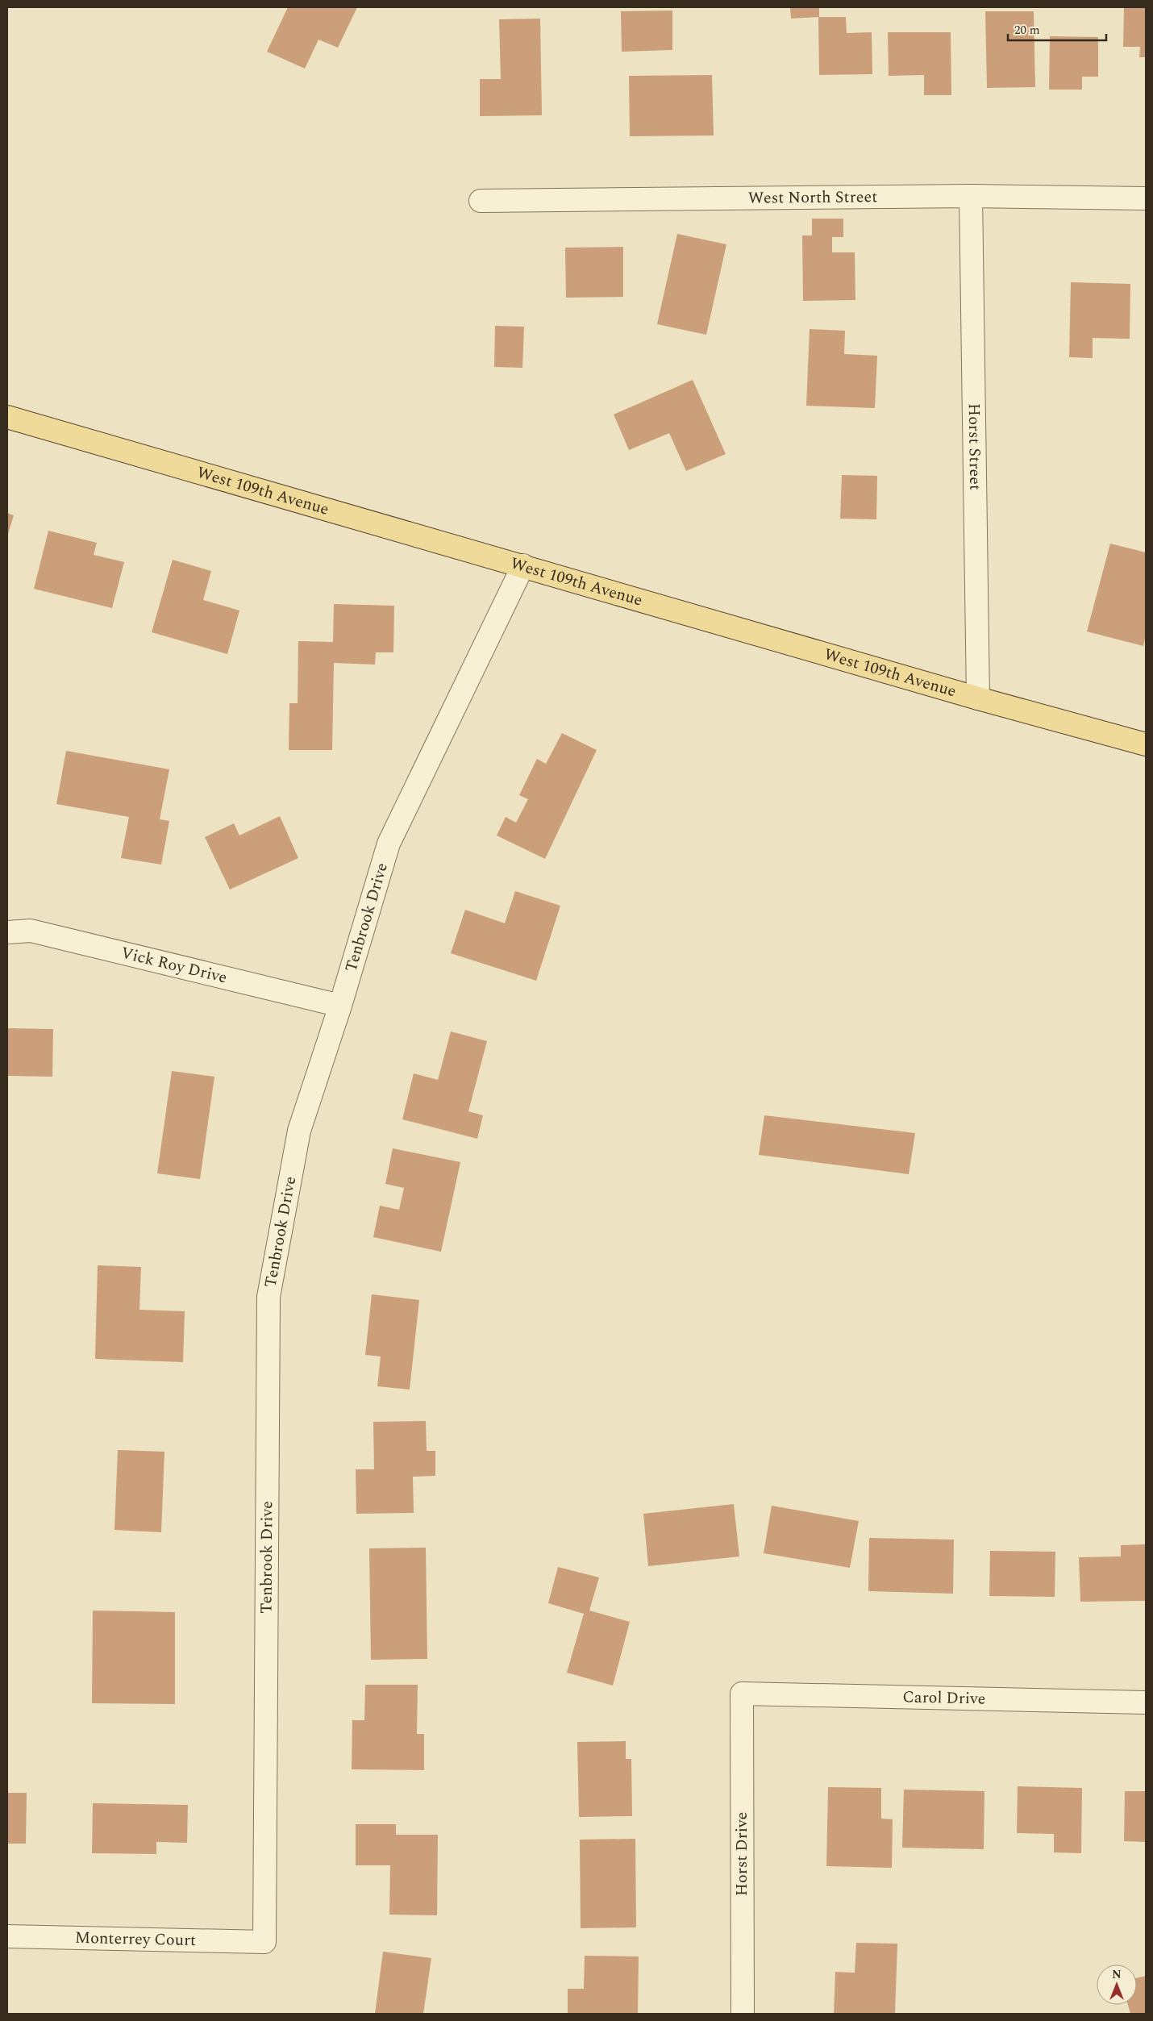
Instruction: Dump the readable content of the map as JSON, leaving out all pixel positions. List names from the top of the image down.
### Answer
{
  "streets": {
    "main road": ["West 109th Avenue"],
    "street": [
      "West North Street",
      "Horst Street",
      "Tenbrook Drive",
      "Vick Roy Drive",
      "Carol Drive",
      "Horst Drive",
      "Monterrey Court"
    ]
  },
  "crossings": [
    ["West North Street", "Horst Street"],
    ["Horst Street", "West 109th Avenue"],
    ["West 109th Avenue", "Tenbrook Drive"],
    ["Tenbrook Drive", "Vick Roy Drive"],
    ["Tenbrook Drive", "Monterrey Court"],
    ["Carol Drive", "Horst Drive"]
  ],
  "scale_bar": "20 m",
  "north": "top"
}
